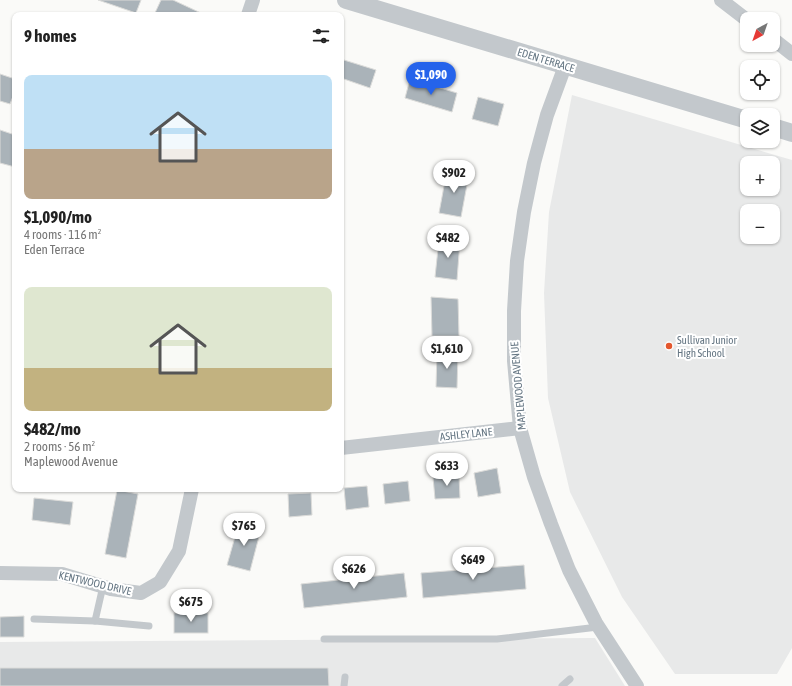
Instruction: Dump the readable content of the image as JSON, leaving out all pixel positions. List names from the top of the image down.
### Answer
{
  "streets": {
    "street": [
      "EDEN TERRACE",
      "MAPLEWOOD AVENUE",
      "ASHLEY LANE",
      "KENTWOOD DRIVE"
    ]
  },
  "crossings": [
    ["EDEN TERRACE", "MAPLEWOOD AVENUE"],
    ["MAPLEWOOD AVENUE", "ASHLEY LANE"]
  ],
  "places": ["Sullivan Junior High School"],
  "north": "bottom left",
  "page": {
    "map_buttons": ["+", "−"],
    "heading": "9 homes",
    "list": [
      {
        "name": "$1,090/mo",
        "note": "4 rooms · 116 m² · Eden Terrace"
      },
      {
        "name": "$482/mo",
        "note": "2 rooms · 56 m² · Maplewood Avenue"
      }
    ],
    "price": [
      "$1,090",
      "$902",
      "$482",
      "$1,610",
      "$633",
      "$765",
      "$649",
      "$626",
      "$675"
    ]
  }
}
